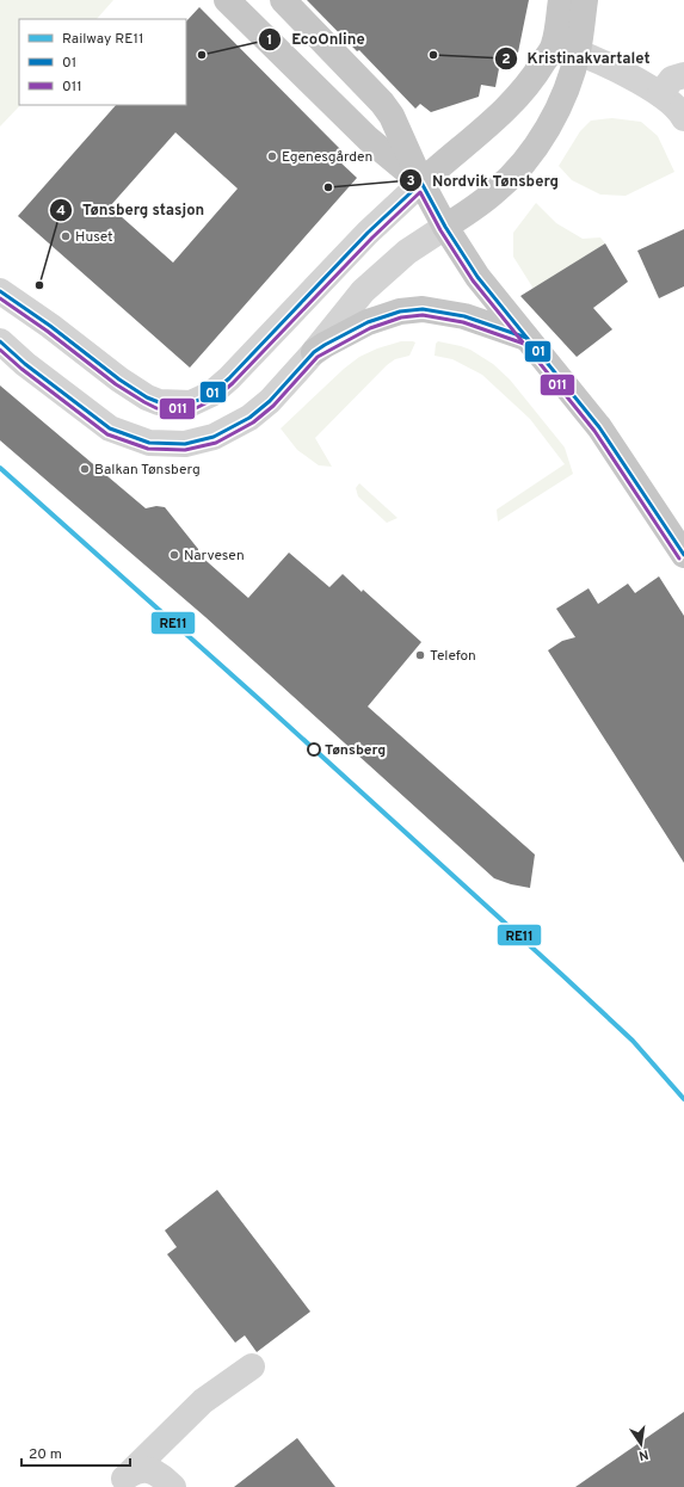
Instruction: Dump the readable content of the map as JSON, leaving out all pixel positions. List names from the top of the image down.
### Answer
{
  "places": [
    "EcoOnline",
    "Kristinakvartalet",
    "Egenesgården",
    "Nordvik Tønsberg",
    "Huset",
    "Tønsberg stasjon",
    "Balkan Tønsberg",
    "Narvesen",
    "Telefon",
    "Tønsberg"
  ],
  "lines": ["transit line 01", "transit line 011", "rail line RE11"],
  "legend": ["Railway RE11", "01", "011"],
  "scale_bar": "20 m",
  "north": "bottom"
}
